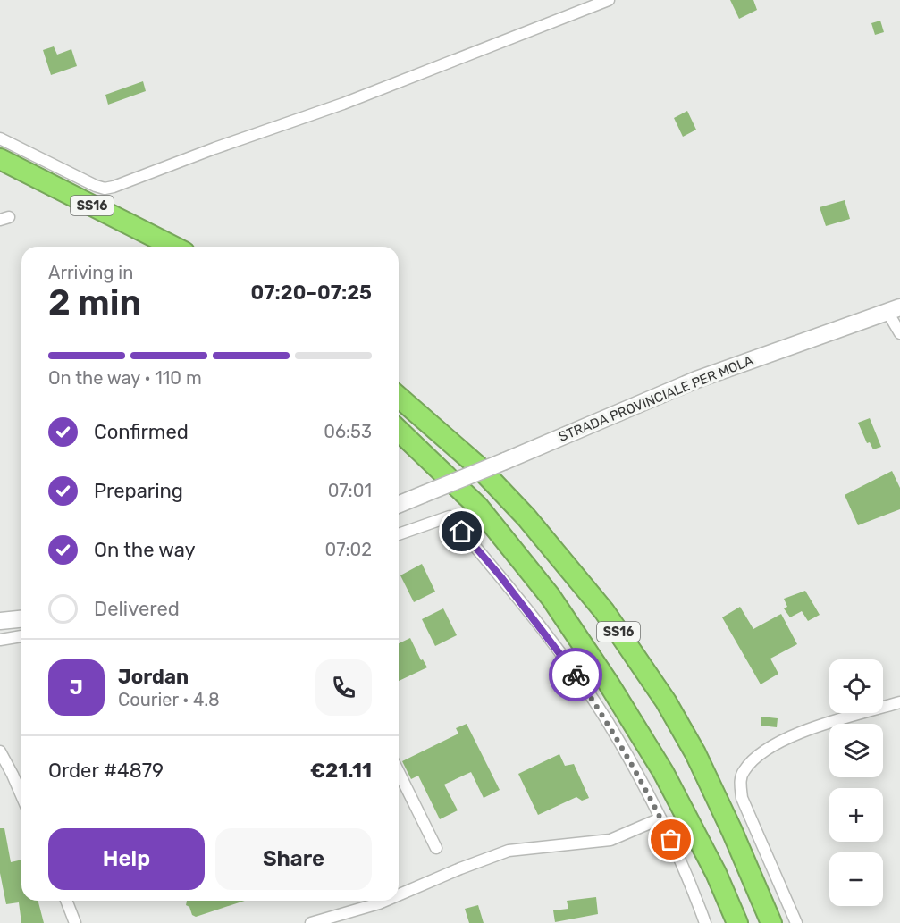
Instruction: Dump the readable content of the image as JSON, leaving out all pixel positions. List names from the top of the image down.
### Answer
{
  "streets": {
    "highway": ["SS16"],
    "street": ["STRADA PROVINCIALE PER MOLA"]
  },
  "page": {
    "heading": ["2 min", "Arriving in", "07:20–07:25"],
    "panel": [
      "Jordan",
      "Courier · 4.8",
      "Order #4879",
      "€21.11"
    ],
    "bar": "On the way · 110 m",
    "list": [
      ["Confirmed", "06:53"],
      ["Preparing", "07:01"],
      ["On the way", "07:02"],
      "Delivered"
    ],
    "map_buttons": ["+", "−"],
    "round": "J",
    "buttons": ["Help", "Share"]
  }
}
